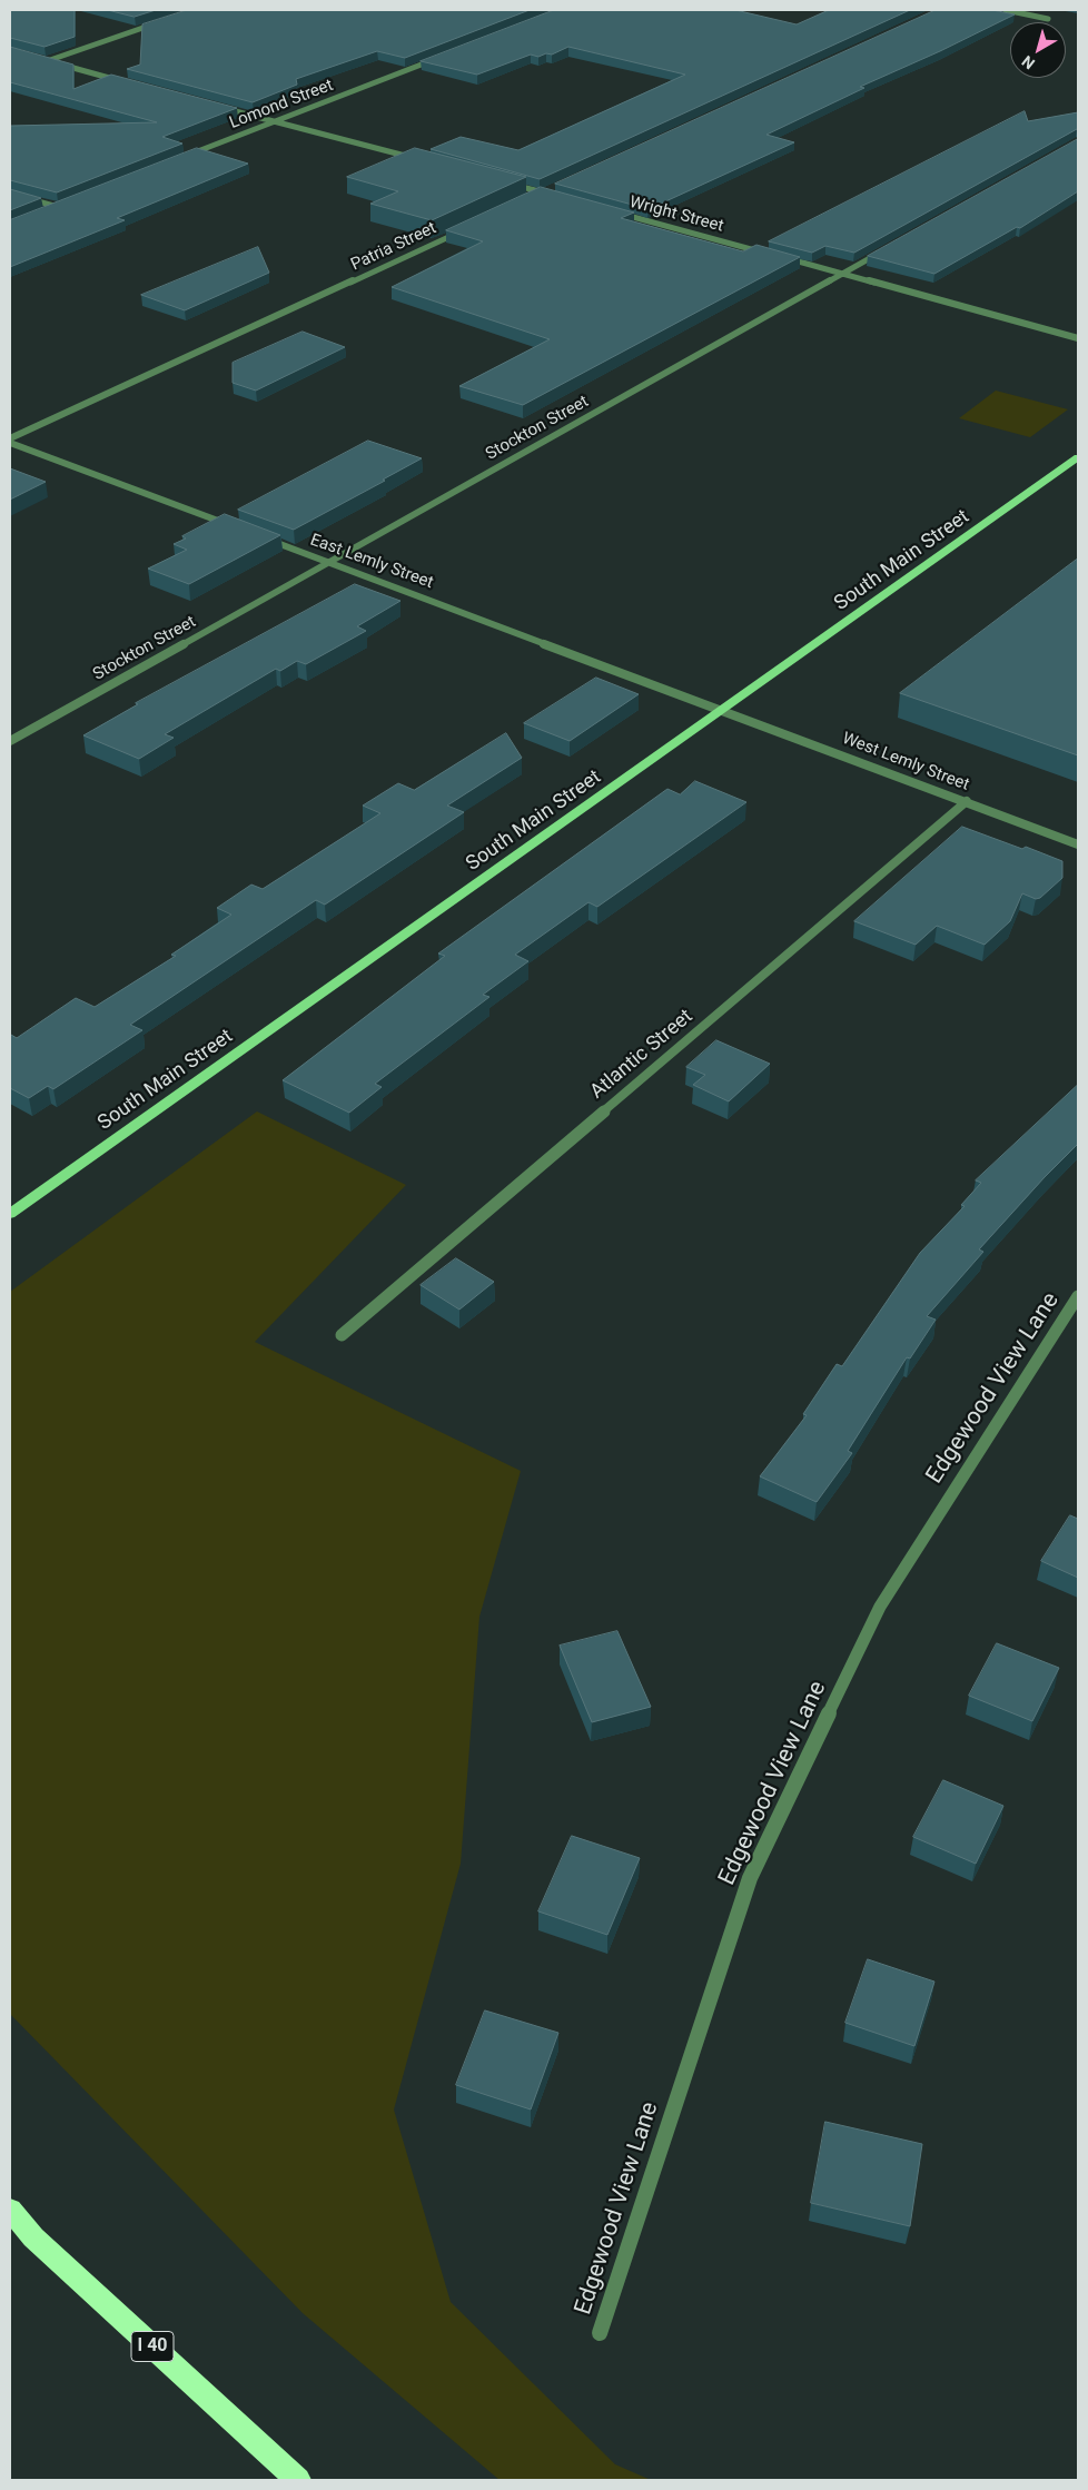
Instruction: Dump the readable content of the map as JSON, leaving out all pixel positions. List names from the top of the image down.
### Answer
{
  "streets": {
    "highway": ["I 40"],
    "main road": ["South Main Street"],
    "street": [
      "Lomond Street",
      "Wright Street",
      "Patria Street",
      "Stockton Street",
      "East Lemly Street",
      "West Lemly Street",
      "Atlantic Street",
      "Edgewood View Lane"
    ]
  },
  "crossings": [
    ["Stockton Street", "East Lemly Street"],
    ["South Main Street", "East Lemly Street"],
    ["South Main Street", "West Lemly Street"],
    ["East Lemly Street", "West Lemly Street"],
    ["West Lemly Street", "Atlantic Street"]
  ],
  "north": "bottom left"
}
